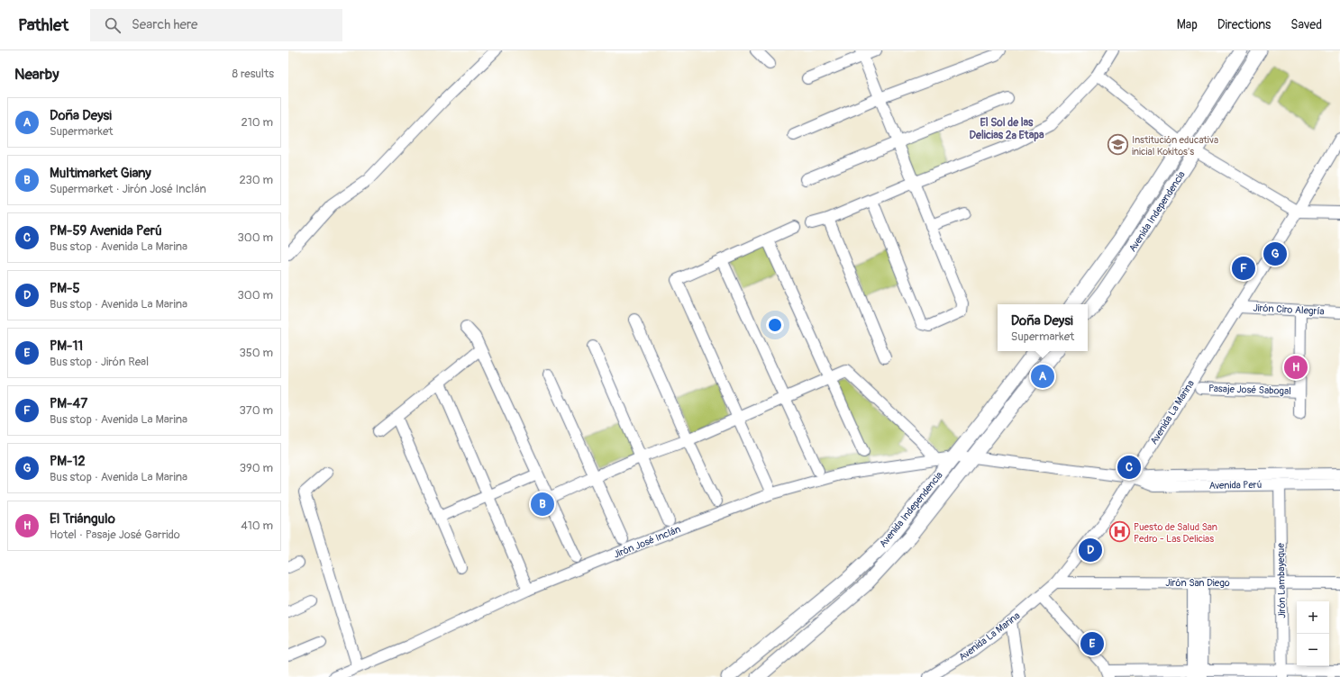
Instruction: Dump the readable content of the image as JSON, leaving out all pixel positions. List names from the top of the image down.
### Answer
{
  "streets": {
    "main road": ["Avenida Independencia"],
    "street": [
      "Jirón Ciro Alegría",
      "Pasaje José Sabogal",
      "Avenida La Marina",
      "Avenida Perú",
      "Jirón José Inclán",
      "Jirón Lambayeque",
      "Jirón San Diego"
    ]
  },
  "crossings": [
    ["Avenida Independencia", "Avenida Perú"],
    ["Avenida Independencia", "Jirón José Inclán"],
    ["Jirón Ciro Alegría", "Avenida La Marina"],
    ["Avenida La Marina", "Avenida Perú"],
    ["Avenida La Marina", "Jirón San Diego"],
    ["Avenida Perú", "Jirón José Inclán"],
    ["Avenida Perú", "Jirón Lambayeque"],
    ["Jirón Lambayeque", "Jirón San Diego"]
  ],
  "districts": ["El Sol de las Delicias 2ª Etapa"],
  "places": {
    "school or university": ["Institución educativa inicial Kokitos's"],
    "hospital": ["Puesto de Salud San Pedro - Las Delicias"]
  },
  "page": {
    "header": "Pathlet",
    "search": "Search here",
    "nav": ["Map", "Directions", "Saved"],
    "heading": ["Nearby", "8 results"],
    "list": [
      {
        "mark": "A",
        "name": "Doña Deysi",
        "note": "Supermarket",
        "value": "210 m"
      },
      {
        "mark": "B",
        "name": "Multimarket Giany",
        "note": "Supermarket · Jirón José Inclán",
        "value": "230 m"
      },
      {
        "mark": "C",
        "name": "PM-59 Avenida Perú",
        "note": "Bus stop · Avenida La Marina",
        "value": "300 m"
      },
      {
        "mark": "D",
        "name": "PM-5",
        "note": "Bus stop · Avenida La Marina",
        "value": "300 m"
      },
      {
        "mark": "E",
        "name": "PM-11",
        "note": "Bus stop · Jirón Real",
        "value": "350 m"
      },
      {
        "mark": "F",
        "name": "PM-47",
        "note": "Bus stop · Avenida La Marina",
        "value": "370 m"
      },
      {
        "mark": "G",
        "name": "PM-12",
        "note": "Bus stop · Avenida La Marina",
        "value": "390 m"
      },
      {
        "mark": "H",
        "name": "El Triángulo",
        "note": "Hotel · Pasaje José Garrido",
        "value": "410 m"
      }
    ],
    "pins": [
      "G",
      "F",
      "H",
      "A",
      "C",
      "B",
      "D",
      "E"
    ],
    "popup": ["Doña Deysi", "Supermarket"],
    "map_buttons": ["+", "−"]
  }
}
